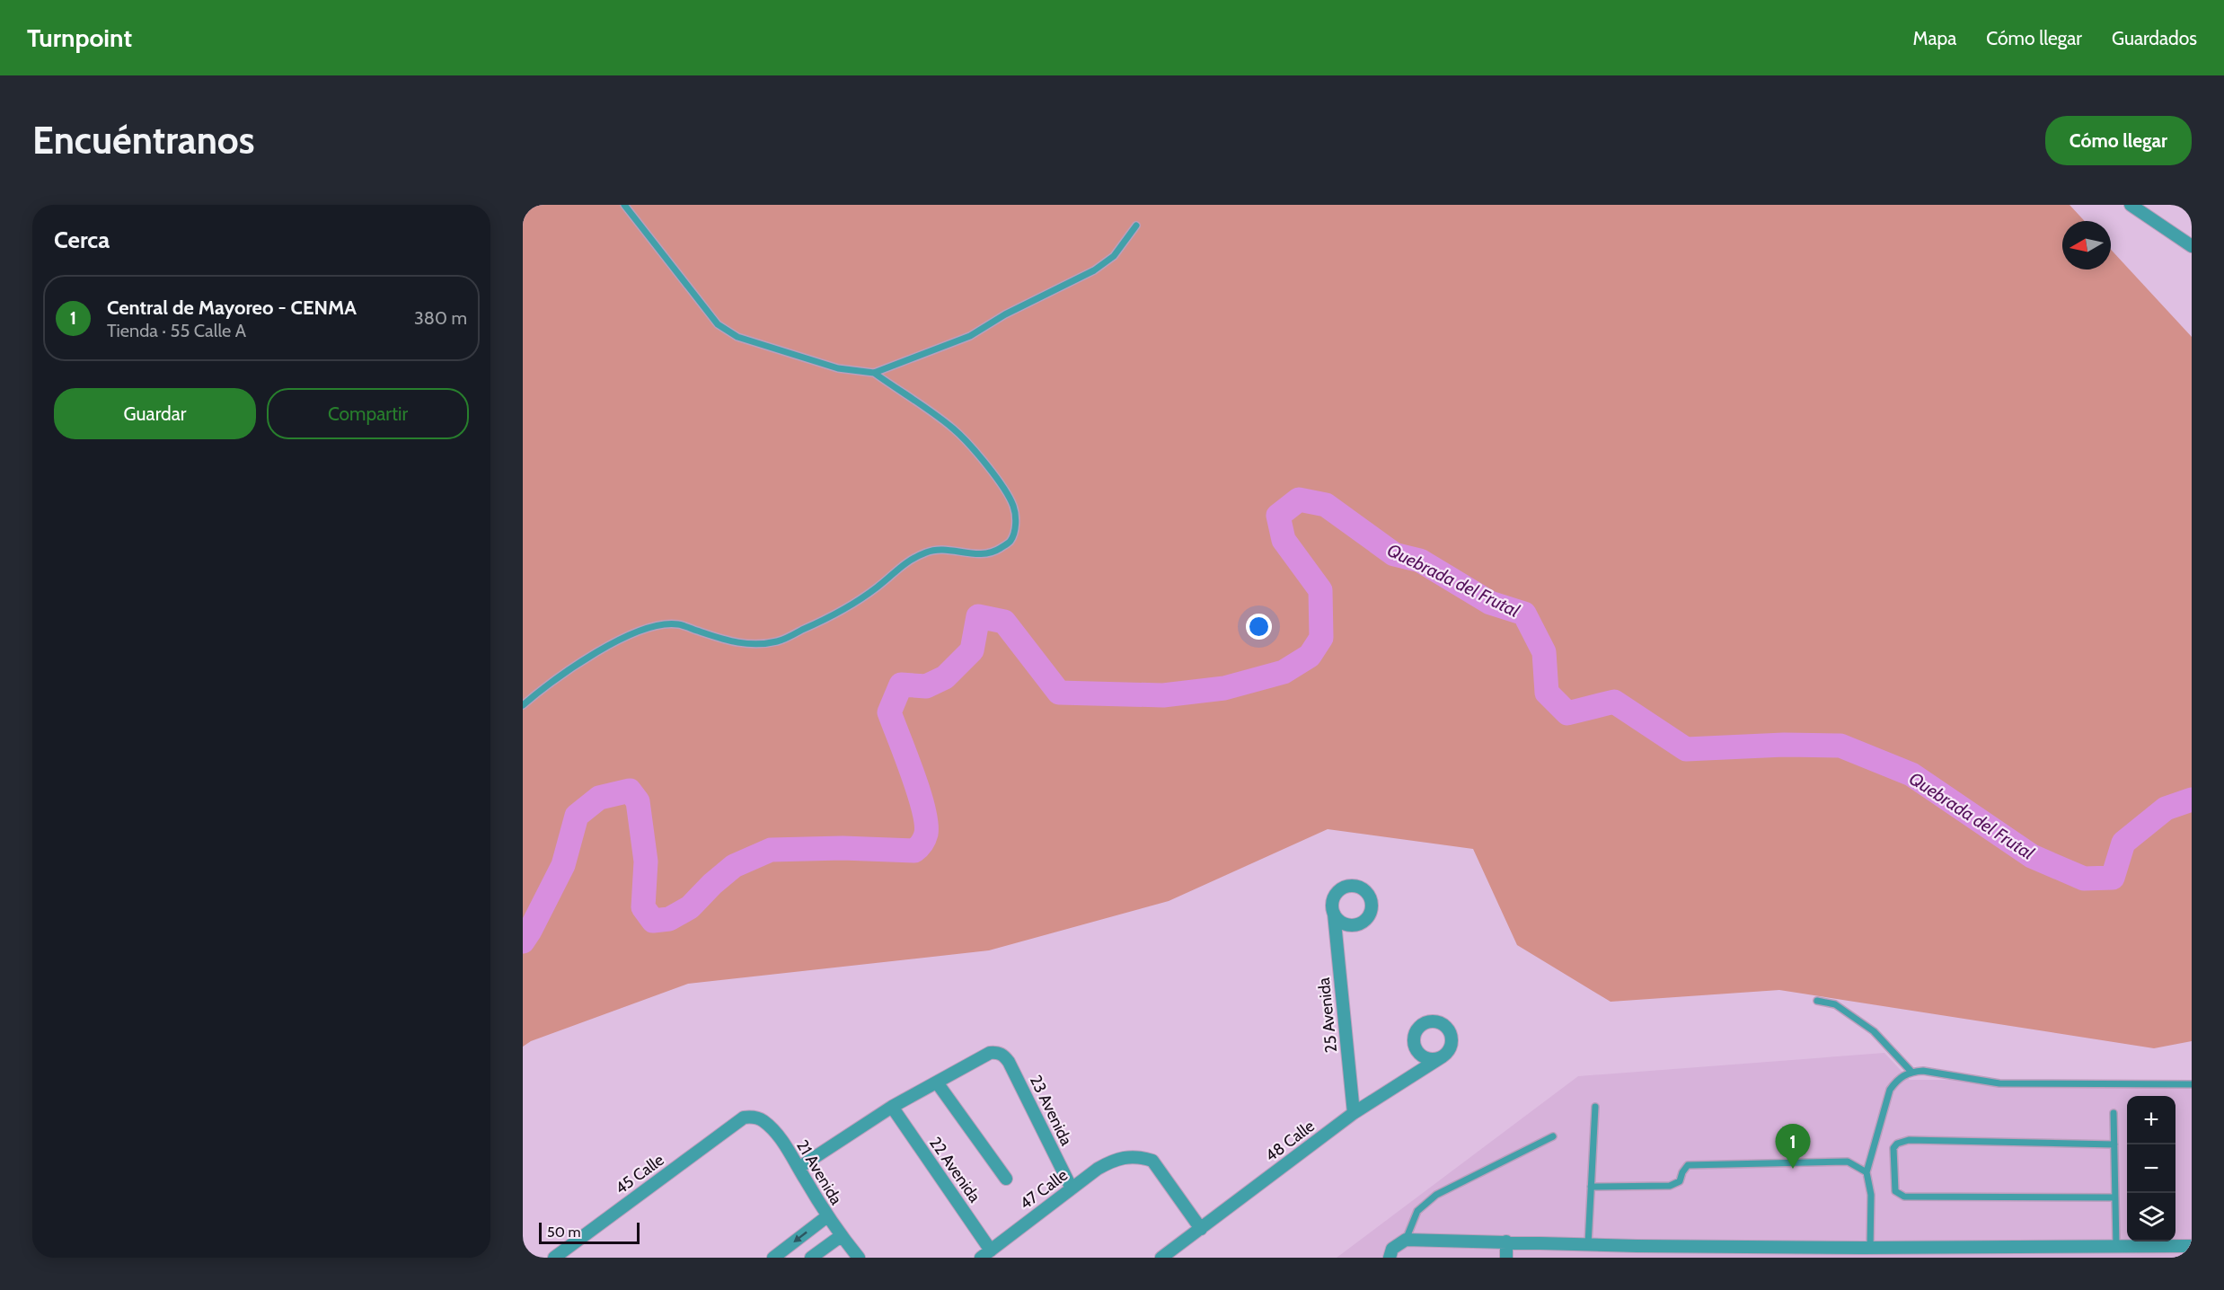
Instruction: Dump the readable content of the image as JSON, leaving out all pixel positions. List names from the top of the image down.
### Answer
{
  "streets": {
    "street": [
      "25 Avenida",
      "23 Avenida",
      "48 Calle",
      "22 Avenida",
      "21 Avenida",
      "45 Calle",
      "47 Calle"
    ]
  },
  "crossings": [
    ["25 Avenida", "48 Calle"],
    ["23 Avenida", "47 Calle"],
    ["48 Calle", "47 Calle"],
    ["22 Avenida", "47 Calle"],
    ["21 Avenida", "45 Calle"]
  ],
  "water": ["Quebrada del Frutal"],
  "scale_bar": "50 m",
  "north": "left",
  "page": {
    "header": "Turnpoint",
    "nav": ["Mapa", "Cómo llegar", "Guardados"],
    "buttons": [
      "Cómo llegar",
      ["Guardar", "Compartir"]
    ],
    "title": "Encuéntranos",
    "heading": "Cerca",
    "list": [
      {
        "mark": "1",
        "name": "Central de Mayoreo - CENMA",
        "note": "Tienda · 55 Calle A",
        "value": "380 m"
      }
    ],
    "map_buttons": ["+", "−"],
    "pins": "1",
    "scale": "50 m"
  }
}
